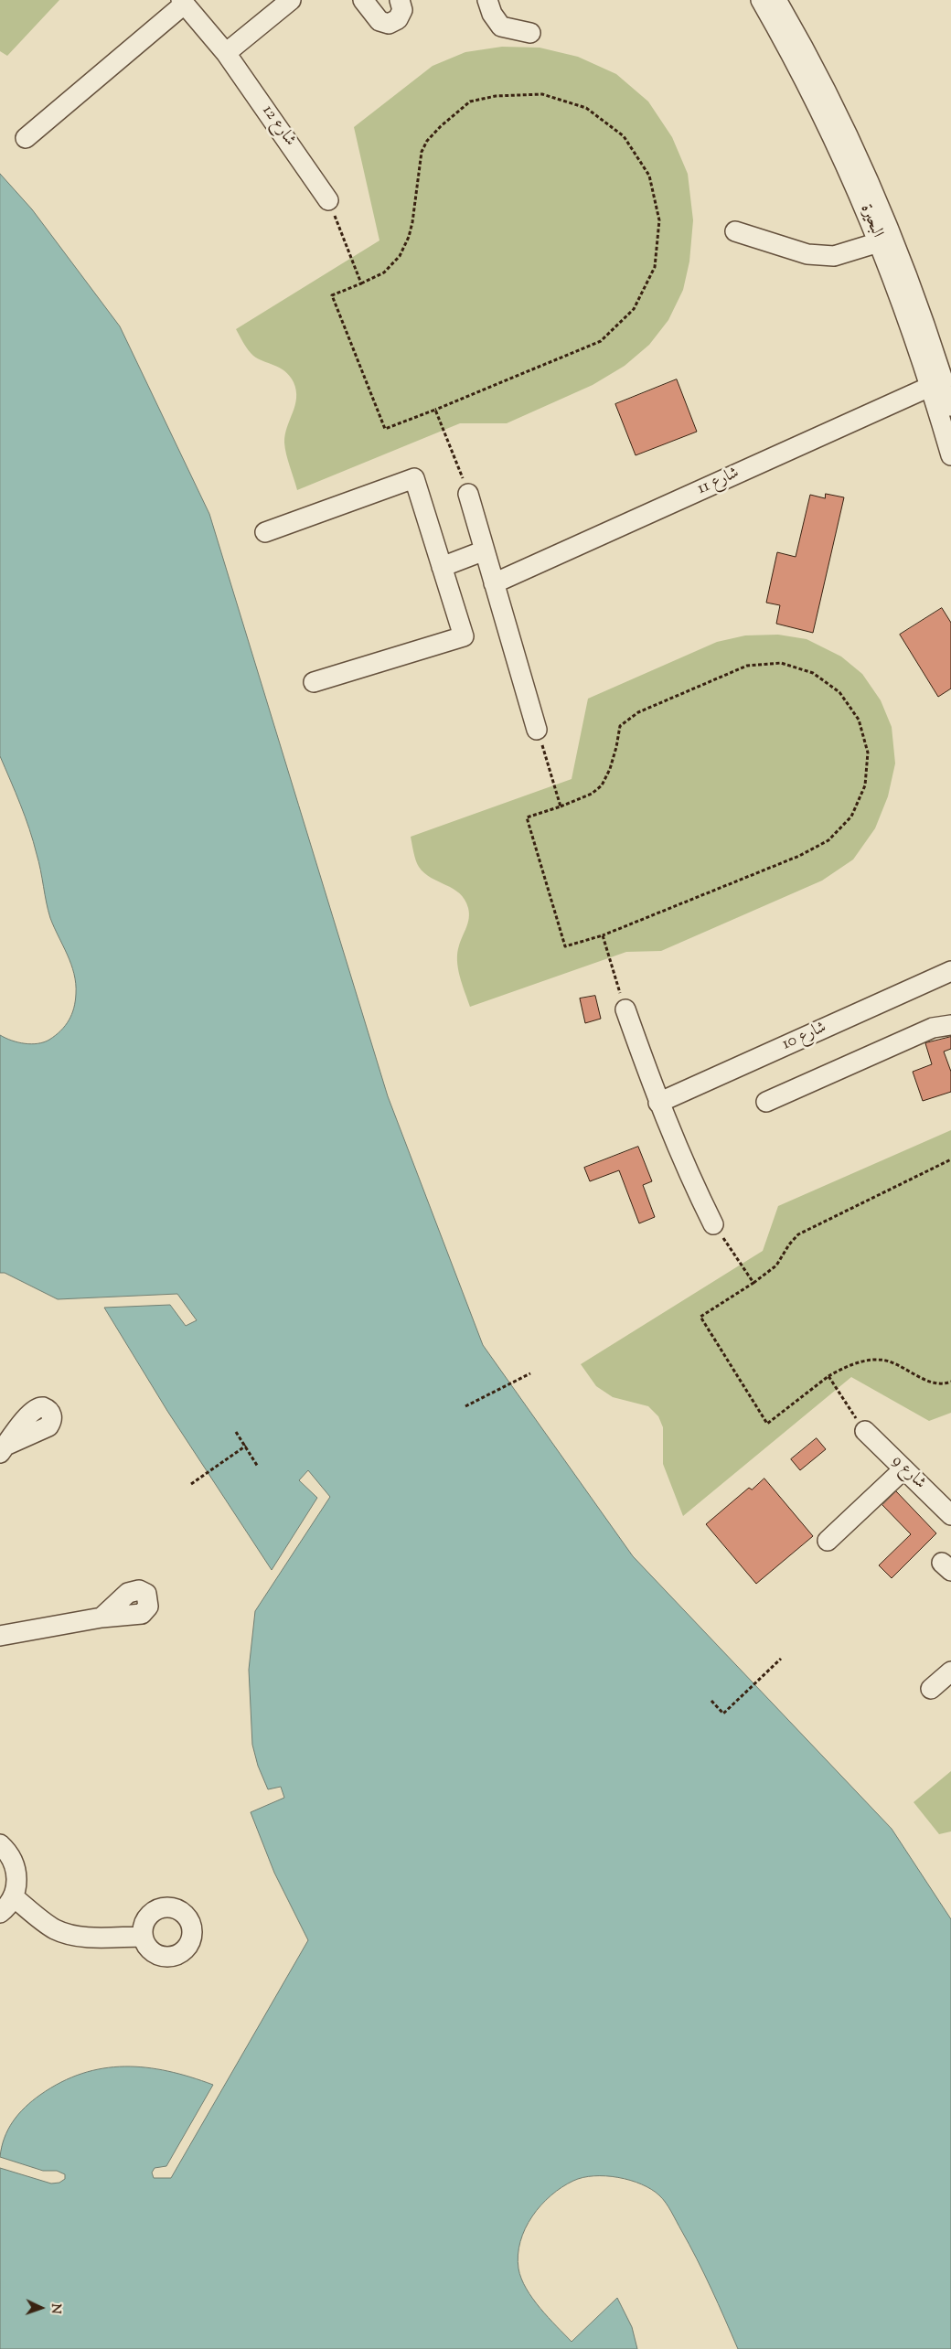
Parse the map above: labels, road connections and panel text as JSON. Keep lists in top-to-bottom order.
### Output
{
  "streets": {
    "street": [
      "شارع 12",
      "البحيرة",
      "شارع 11",
      "شارع 10",
      "شارع 9"
    ]
  },
  "crossings": [
    ["البحيرة", "شارع 11"]
  ],
  "north": "right"
}
